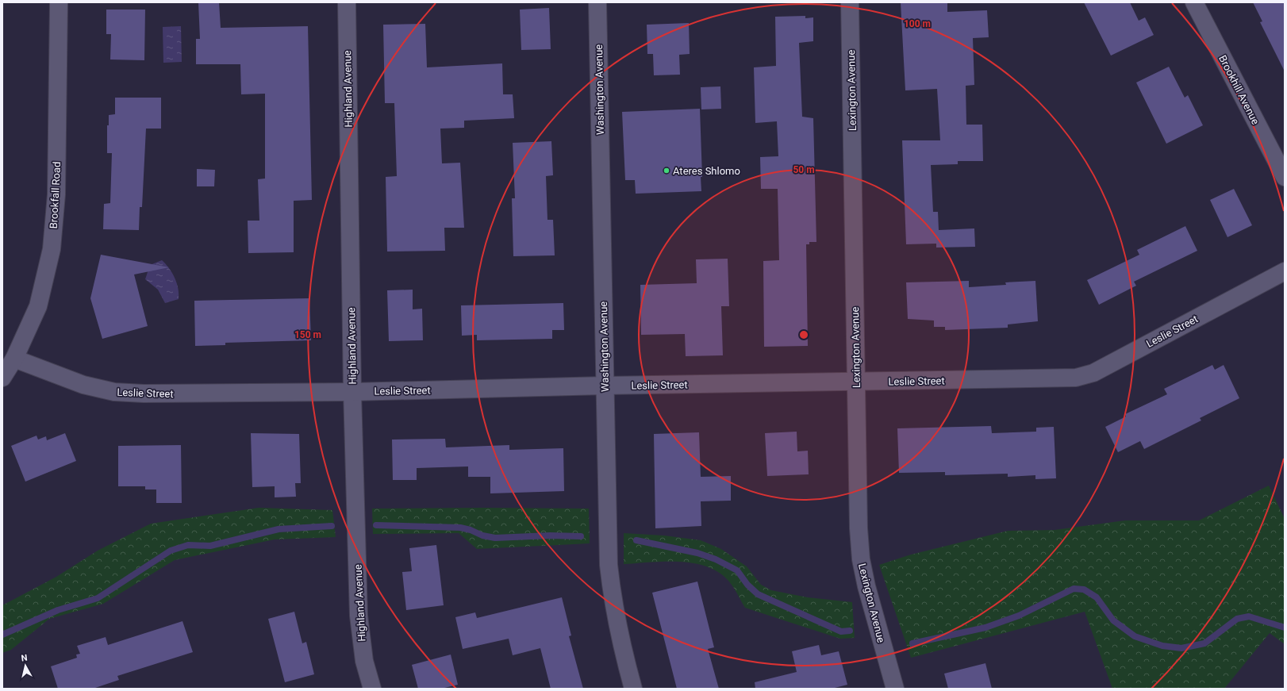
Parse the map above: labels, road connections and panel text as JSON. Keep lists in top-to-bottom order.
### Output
{
  "streets": {
    "street": [
      "Highland Avenue",
      "Washington Avenue",
      "Brookhill Avenue",
      "Lexington Avenue",
      "Brookfall Road",
      "Leslie Street"
    ]
  },
  "crossings": [
    ["Highland Avenue", "Leslie Street"],
    ["Washington Avenue", "Leslie Street"],
    ["Lexington Avenue", "Leslie Street"],
    ["Brookfall Road", "Leslie Street"]
  ],
  "places": ["Ateres Shlomo"],
  "north": "top",
  "rings": ["100 m", "50 m", "150 m"]
}
